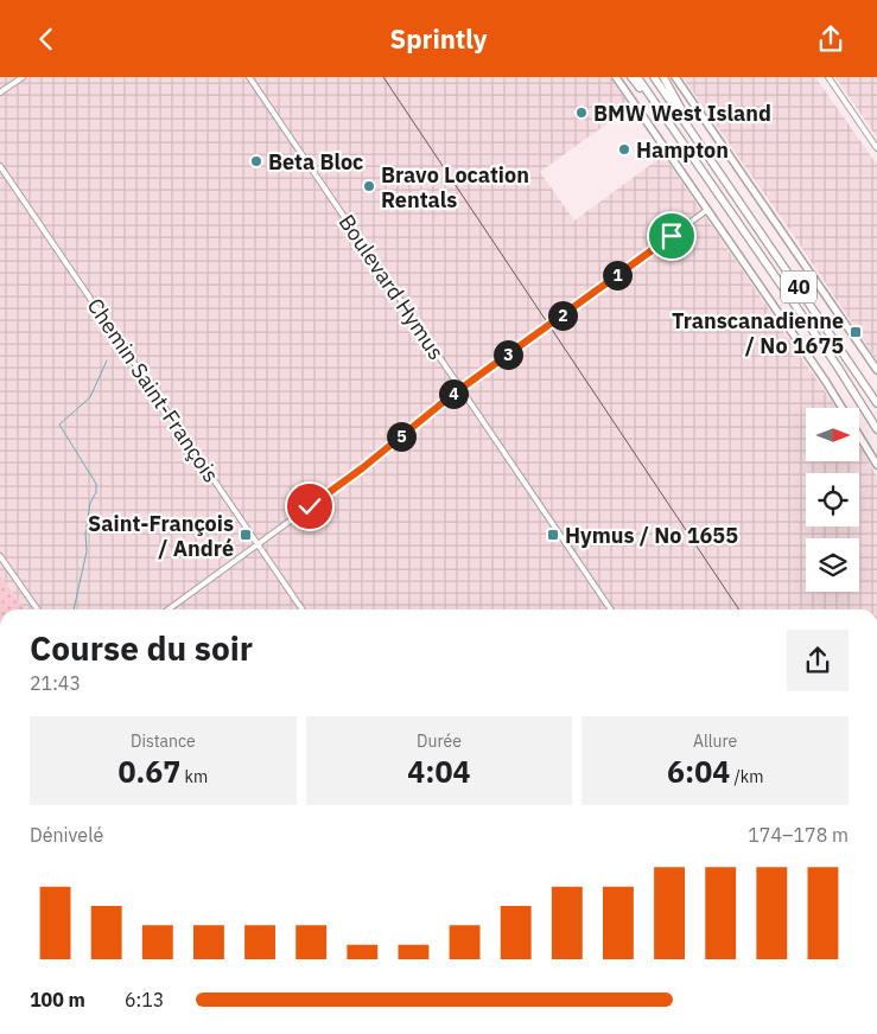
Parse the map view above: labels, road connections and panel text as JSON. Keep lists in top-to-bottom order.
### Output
{
  "streets": {
    "highway": ["40"],
    "street": ["Boulevard Hymus", "Chemin Saint-François"]
  },
  "places": {
    "other": [
      "BMW West Island",
      "Hampton",
      "Beta Bloc",
      "Bravo Location Rentals"
    ],
    "transit": ["Transcanadienne / No 1675", "Saint-François / André", "Hymus / No 1655"]
  },
  "north": "right",
  "page": {
    "header": "Sprintly",
    "pins": [
      "1",
      "2",
      "3",
      "4",
      "5"
    ],
    "heading": ["Course du soir", "21:43"],
    "stats": [
      ["Distance", "0.67 km"],
      ["Durée", "4:04"],
      ["Allure", "6:04 /km"]
    ],
    "chart": ["Dénivelé", "174–178 m"],
    "list": [
      {
        "name": "100 m",
        "note": "6:13"
      }
    ]
  }
}
